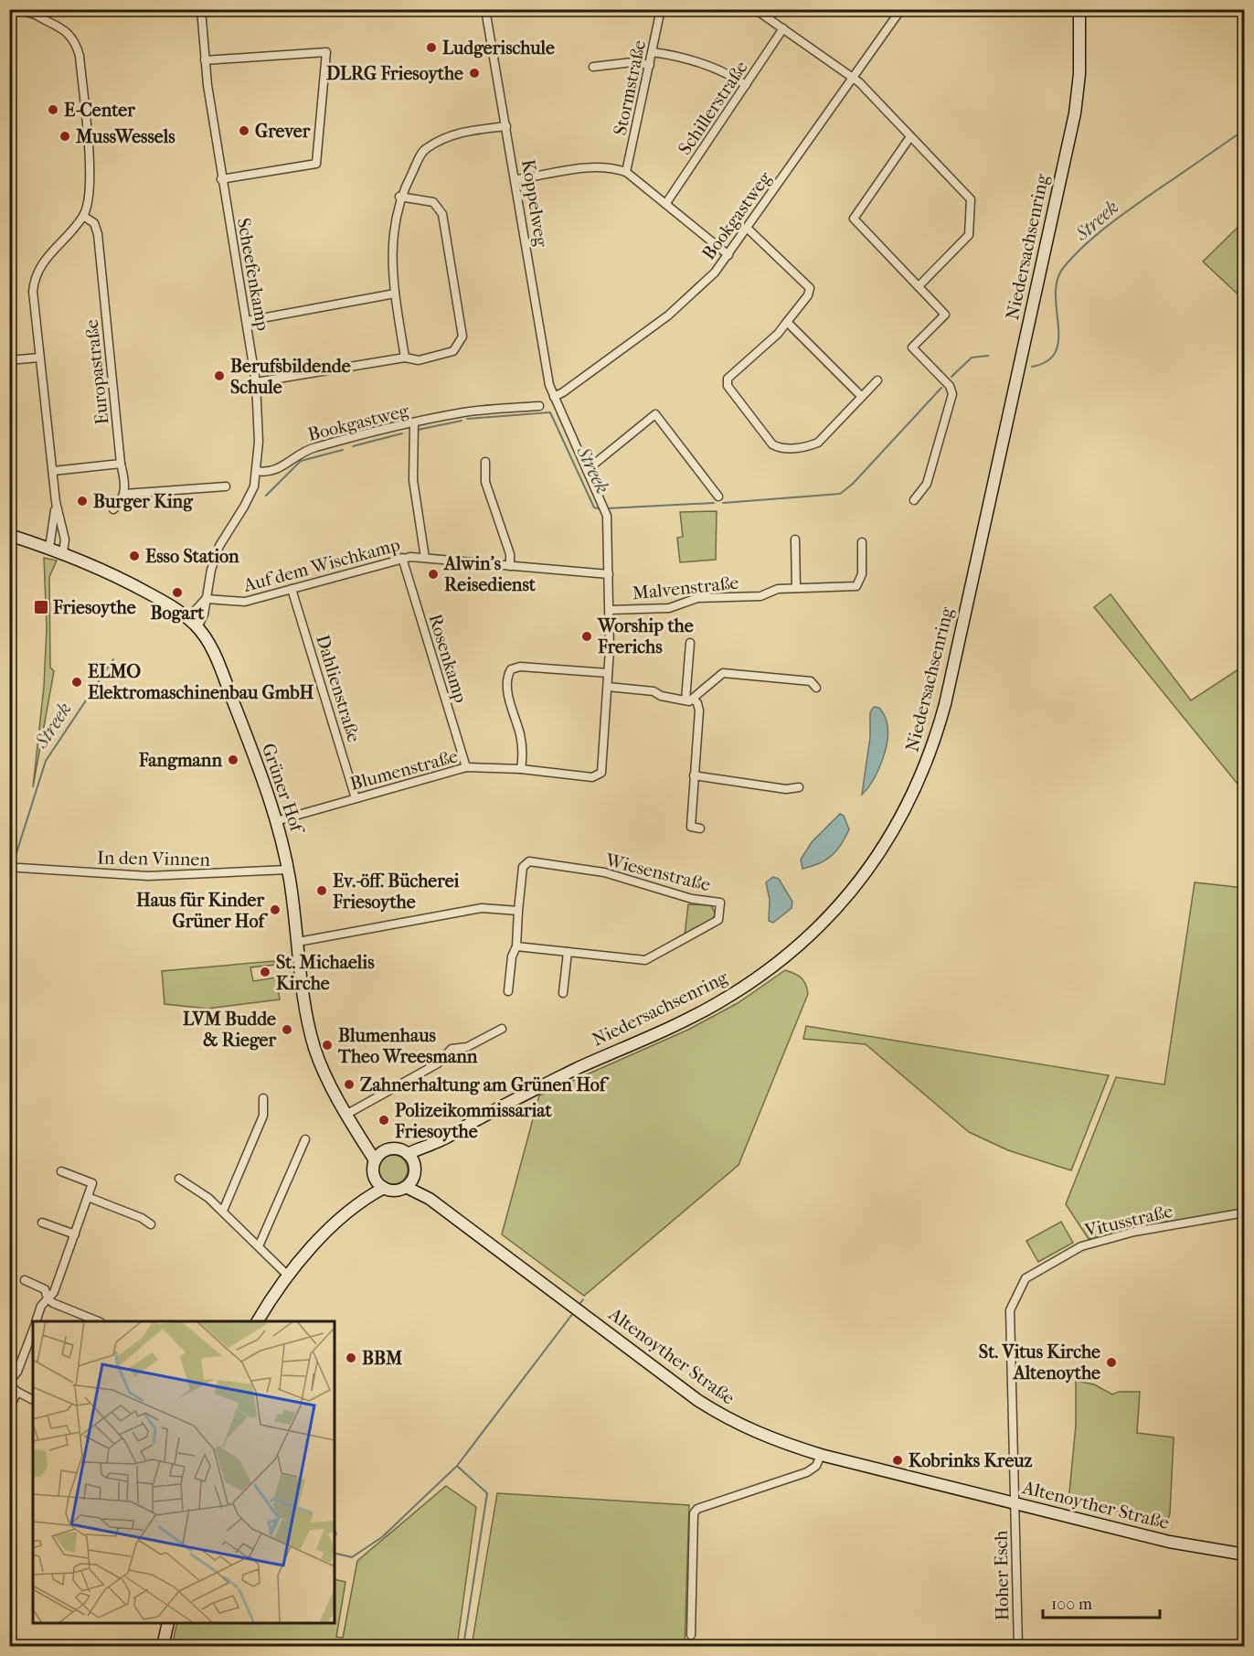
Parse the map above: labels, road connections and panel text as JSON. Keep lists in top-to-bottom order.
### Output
{
  "streets": {
    "main road": ["Niedersachsenring", "Grüner Hof", "Altenoyther Straße"],
    "street": [
      "Stormstraße",
      "Schillerstraße",
      "Koppelweg",
      "Bookgastweg",
      "Scheefenkamp",
      "Europastraße",
      "Auf dem Wischkamp",
      "Malvenstraße",
      "Rosenkamp",
      "Dahlienstraße",
      "Blumenstraße",
      "In den Vinnen",
      "Wiesenstraße",
      "Vitusstraße",
      "Hoher Esch"
    ]
  },
  "crossings": [
    ["Koppelweg", "Bookgastweg"],
    ["Koppelweg", "Auf dem Wischkamp"],
    ["Bookgastweg", "Scheefenkamp"],
    ["Niedersachsenring", "Grüner Hof"],
    ["Niedersachsenring", "Altenoyther Straße"],
    ["Scheefenkamp", "Auf dem Wischkamp"],
    ["Scheefenkamp", "Grüner Hof"],
    ["Auf dem Wischkamp", "Rosenkamp"],
    ["Auf dem Wischkamp", "Dahlienstraße"],
    ["Rosenkamp", "Blumenstraße"],
    ["Dahlienstraße", "Blumenstraße"],
    ["Blumenstraße", "Grüner Hof"],
    ["Grüner Hof", "In den Vinnen"],
    ["Grüner Hof", "Altenoyther Straße"],
    ["Vitusstraße", "Altenoyther Straße"],
    ["Vitusstraße", "Hoher Esch"],
    ["Altenoyther Straße", "Hoher Esch"]
  ],
  "water": ["Streek"],
  "places": {
    "other": [
      "Ludgerischule",
      "DLRG Friesoythe",
      "E-Center",
      "Grever",
      "MussWessels",
      "Berufsbildende Schule",
      "Burger King",
      "Esso Station",
      "Alwin's Reisedienst",
      "Bogart",
      "Worship the Frerichs",
      "ELMO Elektromaschinenbau GmbH",
      "Fangmann",
      "Ev.-öff. Bücherei Friesoythe",
      "Haus für Kinder Grüner Hof",
      "St. Michaelis Kirche",
      "LVM Budde & Rieger",
      "Blumenhaus Theo Wreesmann",
      "Zahnerhaltung am Grünen Hof",
      "Polizeikommissariat Friesoythe",
      "BBM",
      "St. Vitus Kirche Altenoythe",
      "Kobrinks Kreuz"
    ],
    "transit": ["Friesoythe"]
  },
  "scale_bar": "100 m"
}
